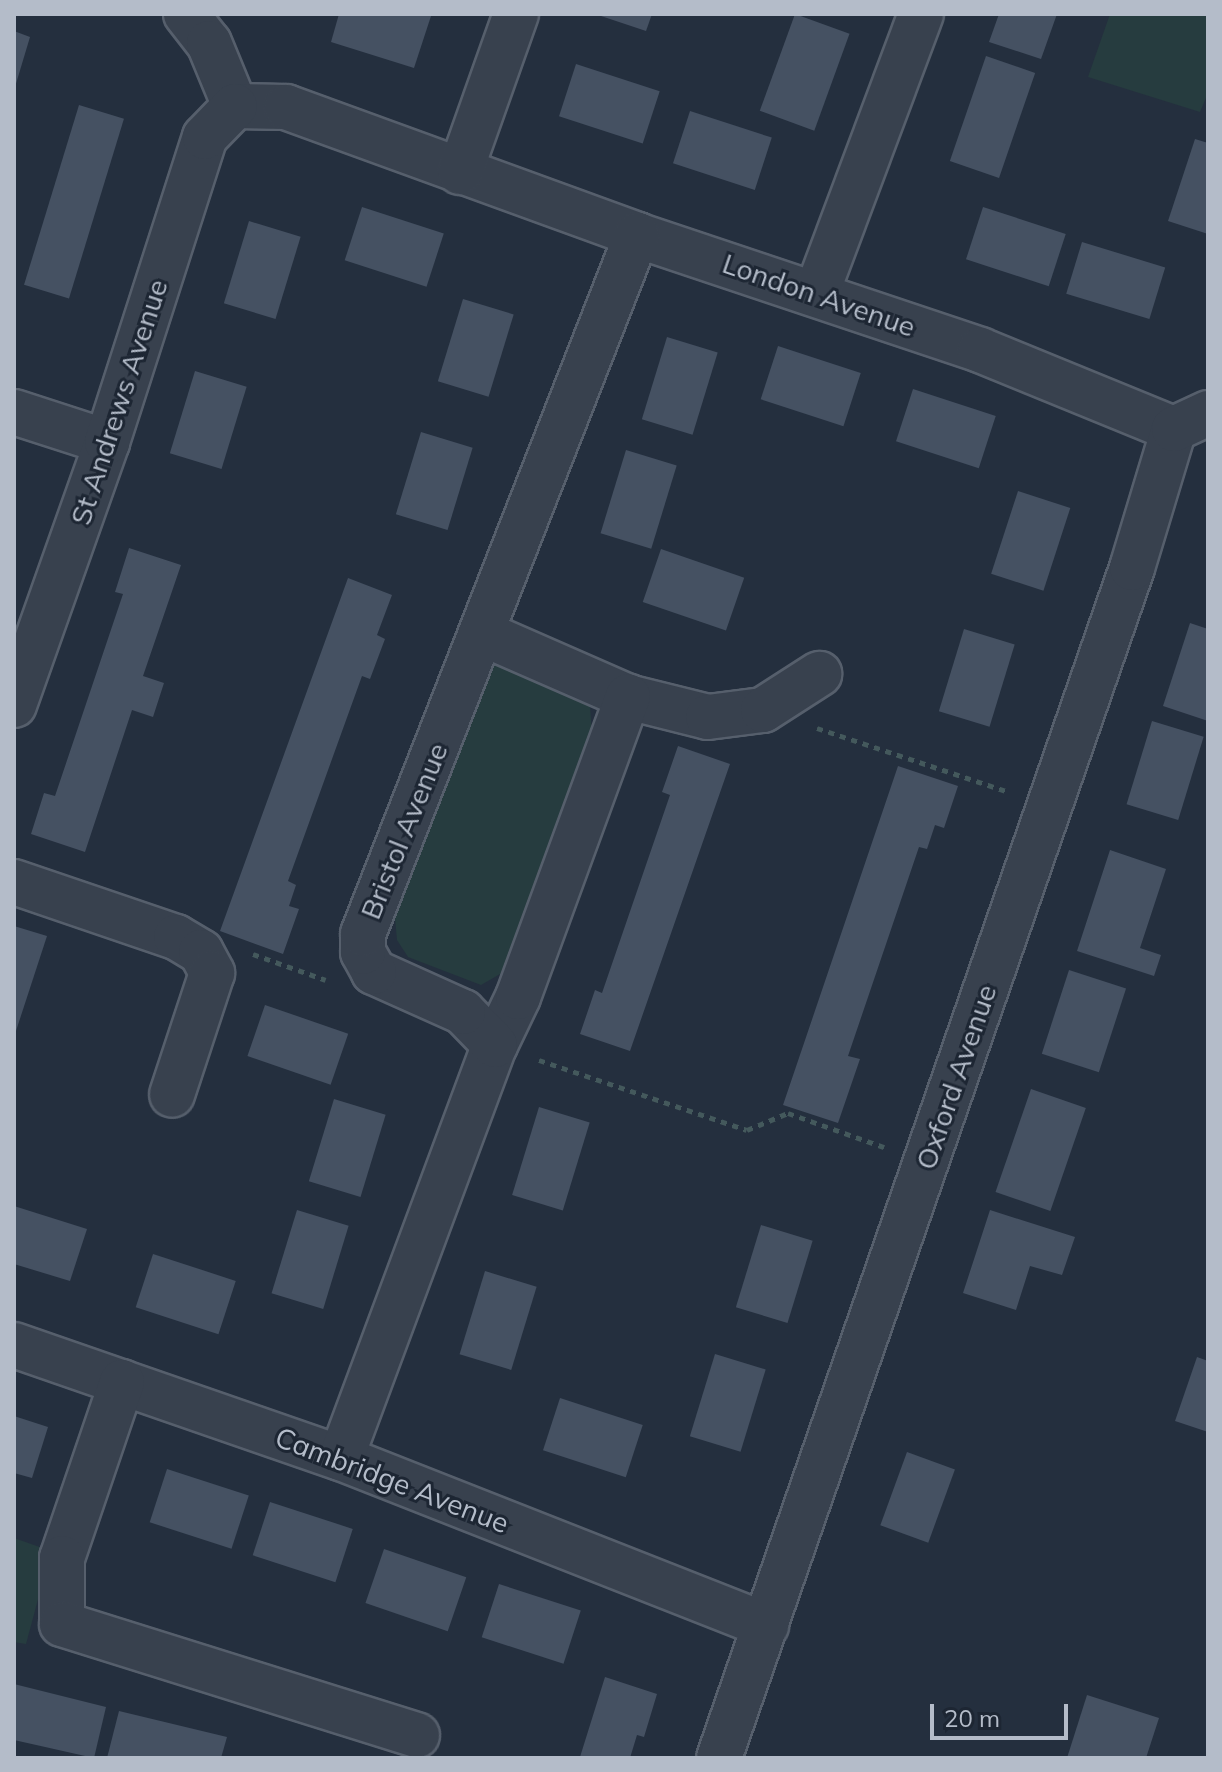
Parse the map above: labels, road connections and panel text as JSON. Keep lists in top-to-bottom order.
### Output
{
  "streets": {
    "street": [
      "London Avenue",
      "St Andrews Avenue",
      "Bristol Avenue",
      "Oxford Avenue",
      "Cambridge Avenue"
    ]
  },
  "crossings": [
    ["London Avenue", "St Andrews Avenue"],
    ["London Avenue", "Bristol Avenue"],
    ["London Avenue", "Oxford Avenue"],
    ["Oxford Avenue", "Cambridge Avenue"]
  ],
  "scale_bar": "20 m"
}
